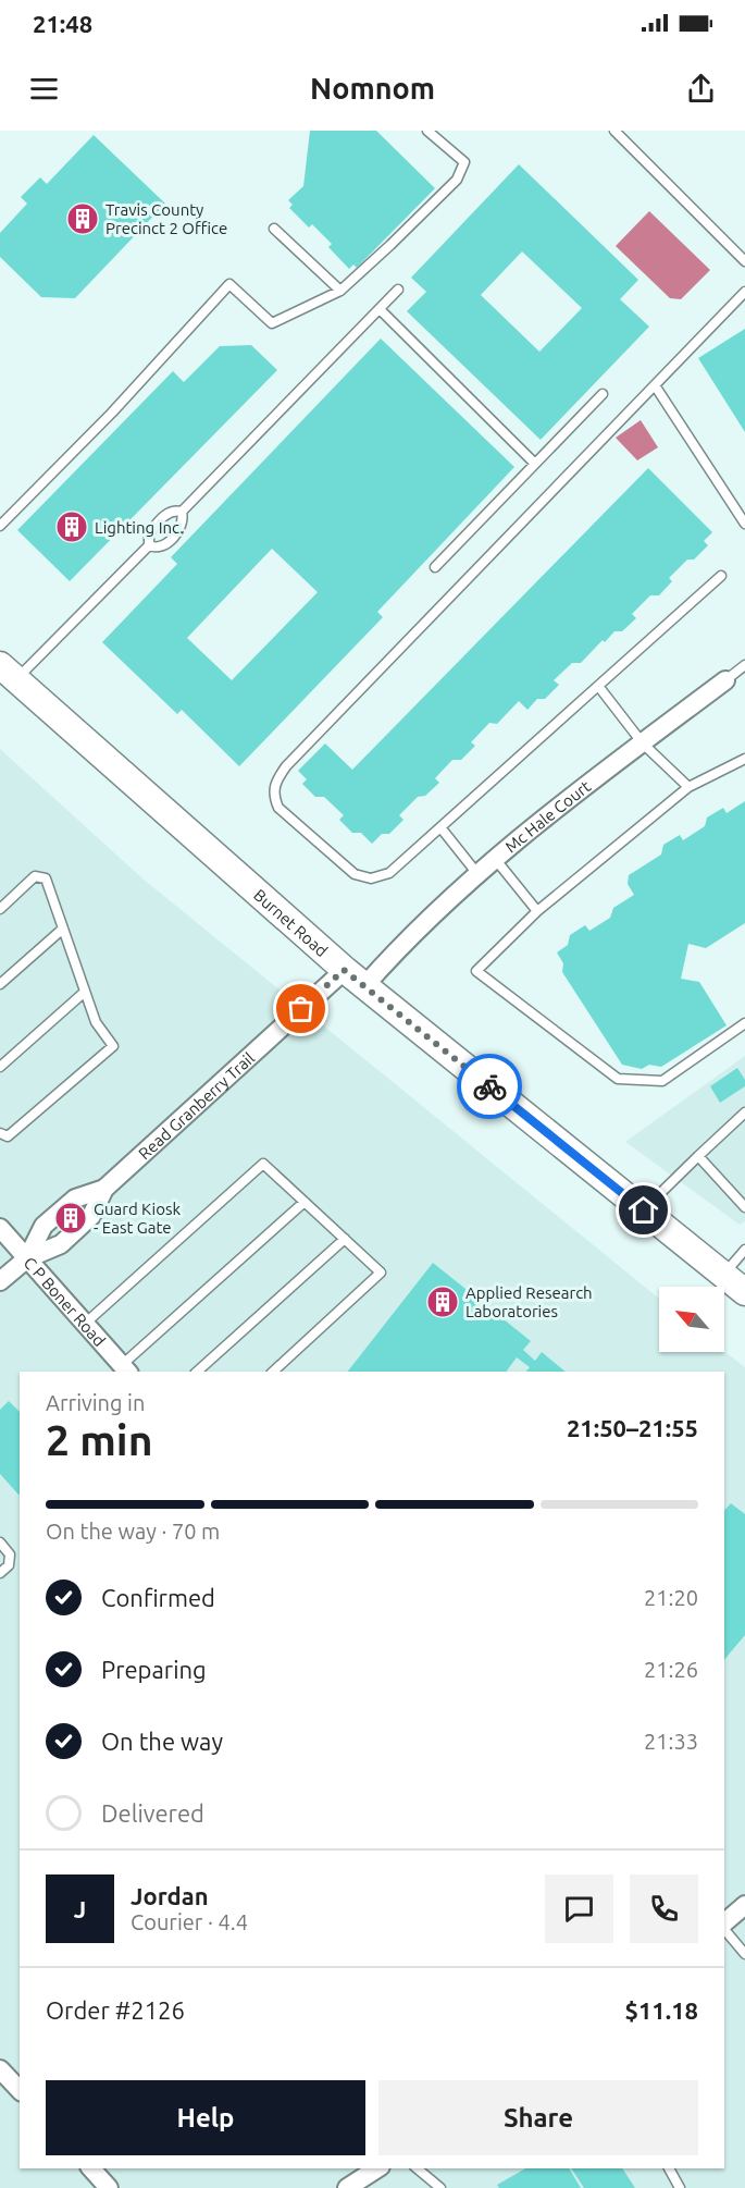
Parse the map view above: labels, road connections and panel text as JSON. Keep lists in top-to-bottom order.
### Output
{
  "streets": {
    "main road": ["Burnet Road"],
    "street": ["Mc Hale Court", "Read Granberry Trail", "C P Boner Road"]
  },
  "crossings": [
    ["Mc Hale Court", "Burnet Road"],
    ["Mc Hale Court", "Read Granberry Trail"],
    ["Burnet Road", "Read Granberry Trail"],
    ["Read Granberry Trail", "C P Boner Road"]
  ],
  "places": {
    "building": [
      "Travis County Precinct 2 Office",
      "Lighting Inc.",
      "Guard Kiosk - East Gate",
      "Applied Research Laboratories"
    ]
  },
  "north": "top left",
  "page": {
    "status": "21:48",
    "header": "Nomnom",
    "heading": ["2 min", "Arriving in", "21:50–21:55"],
    "panel": [
      "Jordan",
      "Courier · 4.4",
      "Order #2126",
      "$11.18"
    ],
    "bar": "On the way · 70 m",
    "list": [
      ["Confirmed", "21:20"],
      ["Preparing", "21:26"],
      ["On the way", "21:33"],
      "Delivered"
    ],
    "round": "J",
    "buttons": ["Help", "Share"]
  }
}
